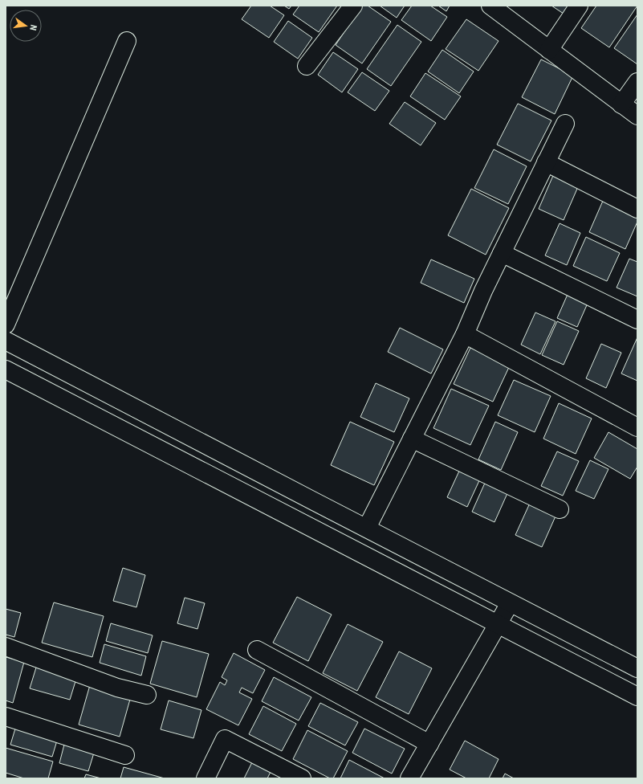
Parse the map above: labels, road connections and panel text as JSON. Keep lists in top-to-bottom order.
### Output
{
  "north": "right"
}
